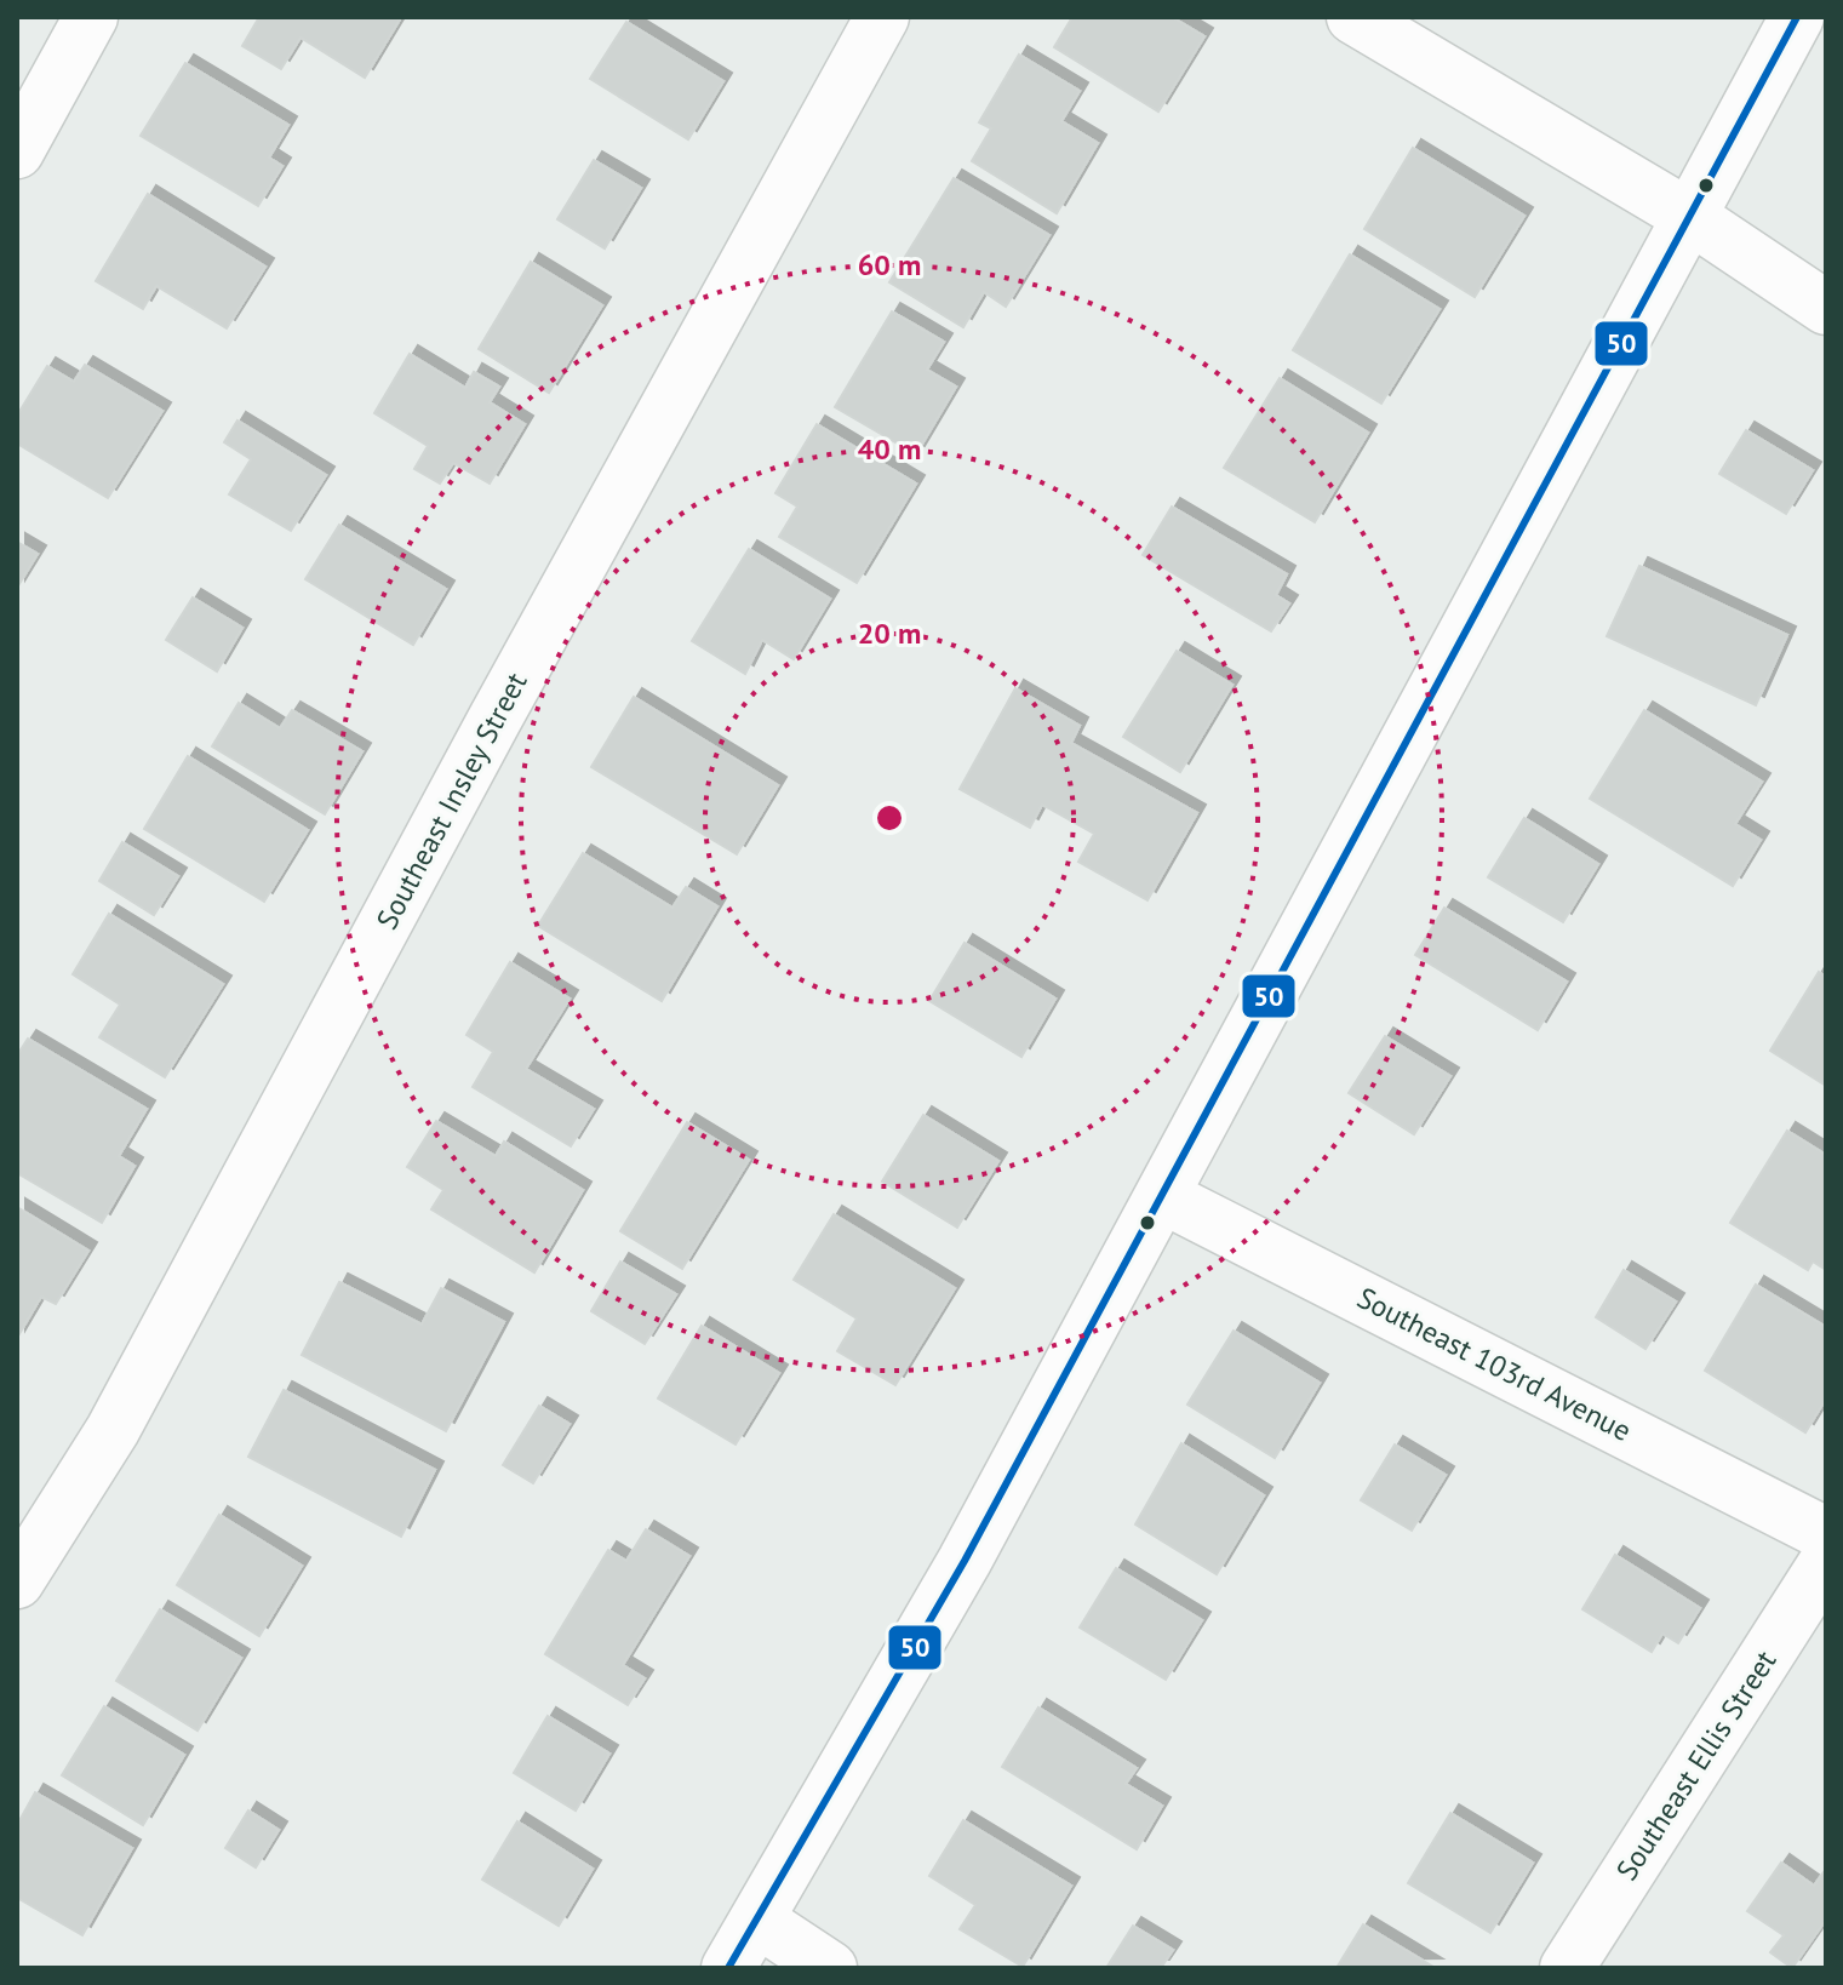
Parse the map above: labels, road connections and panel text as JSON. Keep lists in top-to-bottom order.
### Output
{
  "streets": {
    "street": ["Southeast Insley Street", "Southeast 103rd Avenue", "Southeast Ellis Street"]
  },
  "lines": ["transit line 50"],
  "rings": ["60 m", "40 m", "20 m"]
}
